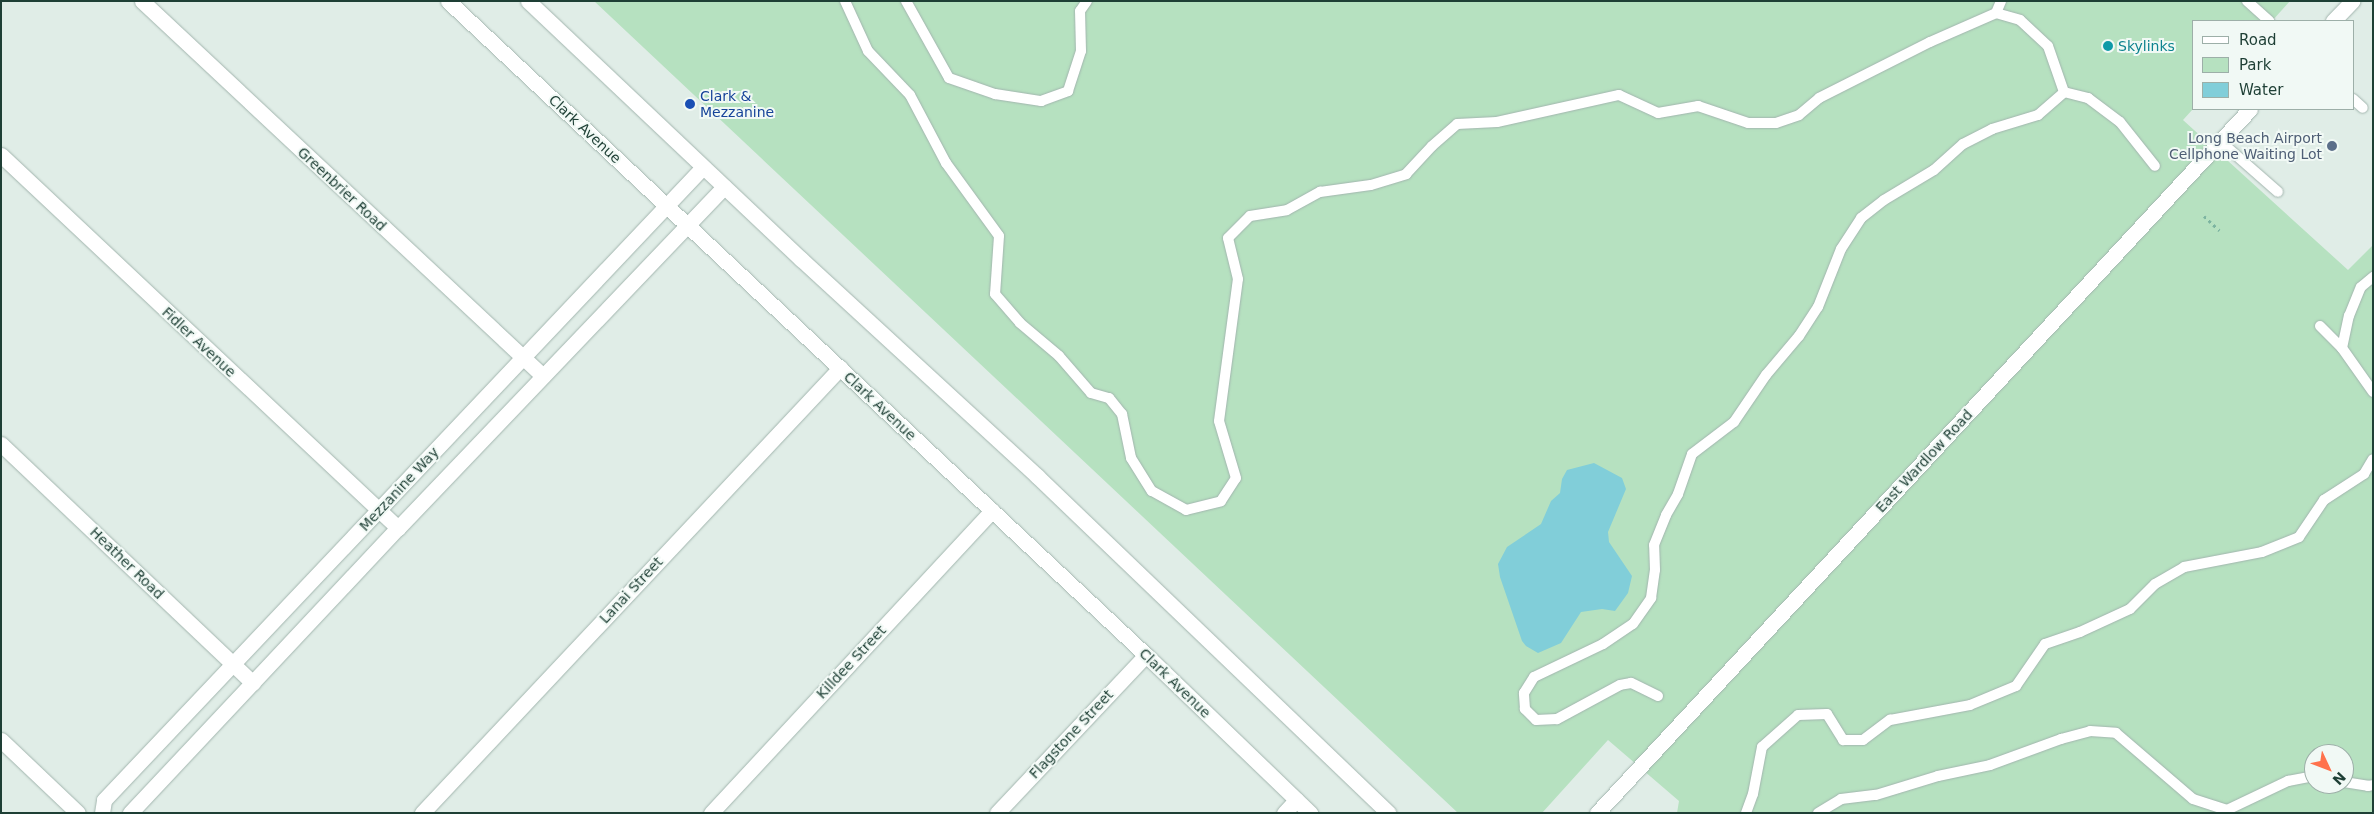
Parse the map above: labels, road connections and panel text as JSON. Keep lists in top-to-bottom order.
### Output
{
  "streets": {
    "street": [
      "Clark Avenue",
      "Greenbrier Road",
      "Fidler Avenue",
      "East Wardlow Road",
      "Mezzanine Way",
      "Heather Road",
      "Lanai Street",
      "Killdee Street",
      "Flagstone Street"
    ]
  },
  "crossings": [
    ["Clark Avenue", "Mezzanine Way"],
    ["Clark Avenue", "Lanai Street"],
    ["Clark Avenue", "Killdee Street"],
    ["Clark Avenue", "Flagstone Street"],
    ["Greenbrier Road", "Mezzanine Way"],
    ["Fidler Avenue", "Mezzanine Way"],
    ["Mezzanine Way", "Heather Road"]
  ],
  "places": ["Skylinks", "Clark & Mezzanine", "Long Beach Airport Cellphone Waiting Lot"],
  "legend": ["Road", "Park", "Water"],
  "north": "bottom right"
}
